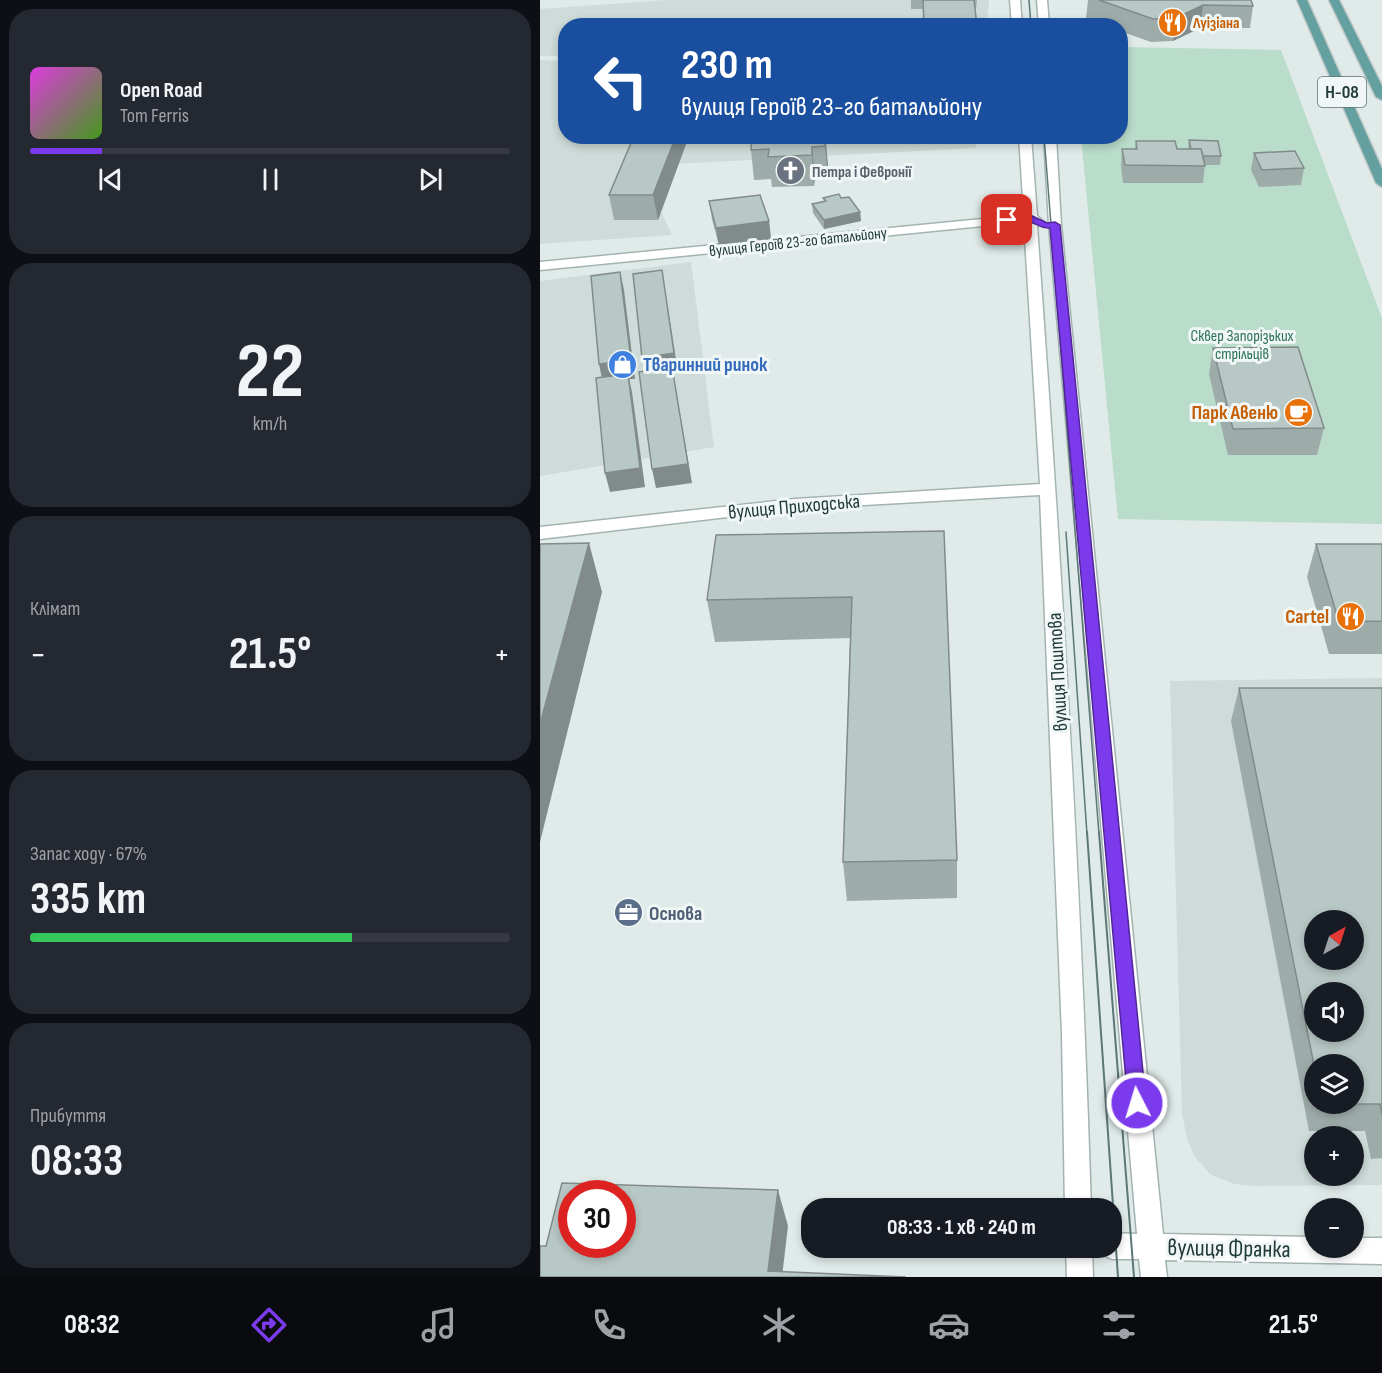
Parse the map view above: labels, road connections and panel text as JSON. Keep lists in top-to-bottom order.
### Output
{
  "streets": {
    "main road": ["Н-08"],
    "street": [
      "вулиця Героїв 23-го батальйону",
      "вулиця Приходська",
      "вулиця Поштова",
      "вулиця Франка"
    ]
  },
  "crossings": [
    ["вулиця Героїв 23-го батальйону", "вулиця Поштова"],
    ["вулиця Приходська", "вулиця Поштова"],
    ["вулиця Поштова", "вулиця Франка"]
  ],
  "parks": ["Сквер Запорізьких стрільців"],
  "places": {
    "restaurant": ["Луізіана", "Cartel"],
    "church": ["Петра і Февронії"],
    "shop": ["Тваринний ринок"],
    "cafe": ["Парк Авеню"],
    "office": ["Основа"]
  },
  "north": "top right",
  "page": {
    "turn": ["230 m", "вулиця Героїв 23-го батальйону"],
    "song": ["Open Road", "Tom Ferris"],
    "tile": [
      ["22", "km/h"],
      "Клімат",
      ["Запас ходу · 67%", "335 km"],
      ["Прибуття", "08:33"]
    ],
    "heat": ["−", "21.5°", "+"],
    "map_buttons": ["+", "−"],
    "limit": "30",
    "trip": "08:33 · 1 хв · 240 m",
    "tabs": ["08:32", "21.5°"]
  }
}
